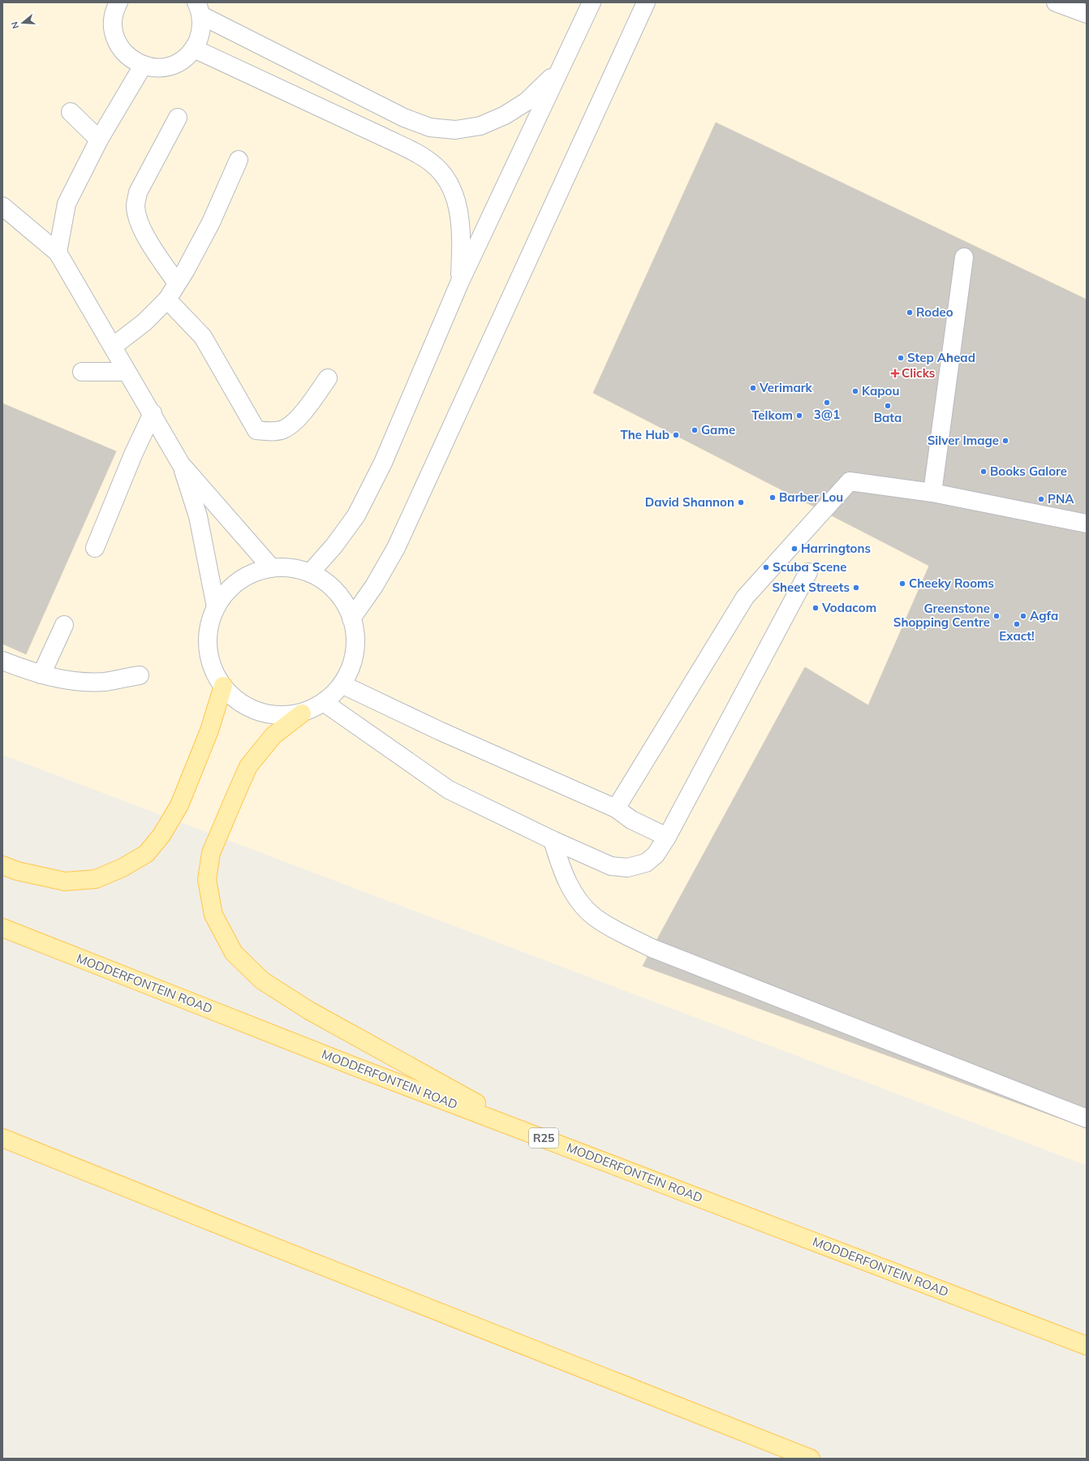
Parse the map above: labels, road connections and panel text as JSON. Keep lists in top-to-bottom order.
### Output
{
  "streets": {
    "main road": ["MODDERFONTEIN ROAD", "R25"]
  },
  "places": {
    "other": [
      "Rodeo",
      "Step Ahead",
      "Verimark",
      "Kapou",
      "3@1",
      "Bata",
      "Telkom",
      "Game",
      "The Hub",
      "Silver Image",
      "Books Galore",
      "Barber Lou",
      "PNA",
      "David Shannon",
      "Harringtons",
      "Scuba Scene",
      "Cheeky Rooms",
      "Sheet Streets",
      "Vodacom",
      "Greenstone Shopping Centre",
      "Agfa",
      "Exact!"
    ],
    "health": ["Clicks"]
  },
  "north": "left"
}
